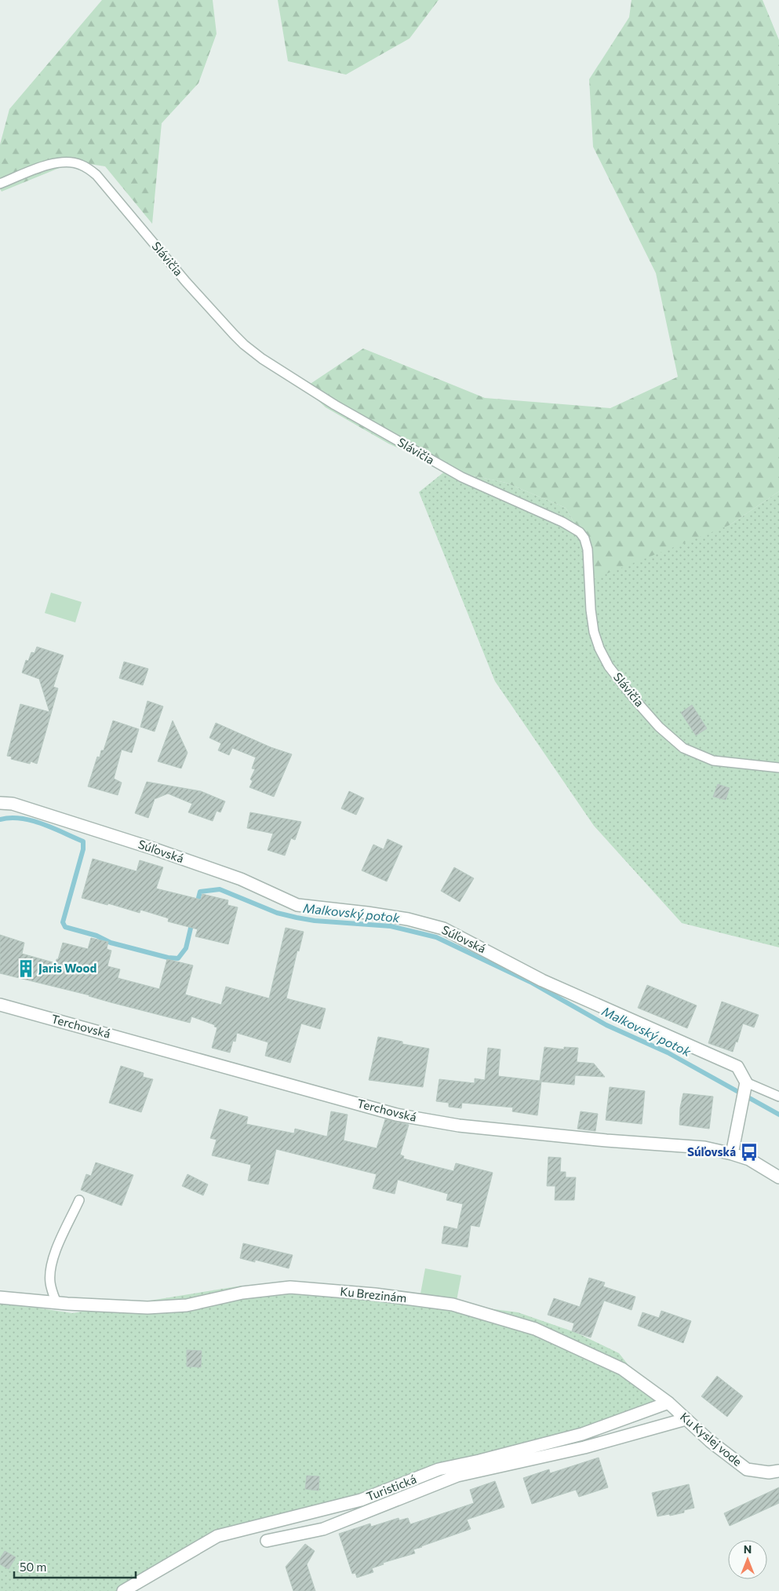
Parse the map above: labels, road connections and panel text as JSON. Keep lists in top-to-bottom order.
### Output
{
  "streets": {
    "street": [
      "Súľovská",
      "Terchovská",
      "Ku Brezinám",
      "Ku Kyslej vode",
      "Turistická"
    ],
    "lane": ["Slávičia"]
  },
  "crossings": [
    ["Ku Brezinám", "Ku Kyslej vode"],
    ["Ku Brezinám", "Turistická"],
    ["Ku Kyslej vode", "Turistická"]
  ],
  "water": ["Malkovský potok"],
  "places": {
    "building": ["Jaris Wood"],
    "bus stop": ["Súľovská"]
  },
  "scale_bar": "50 m",
  "north": "top"
}
